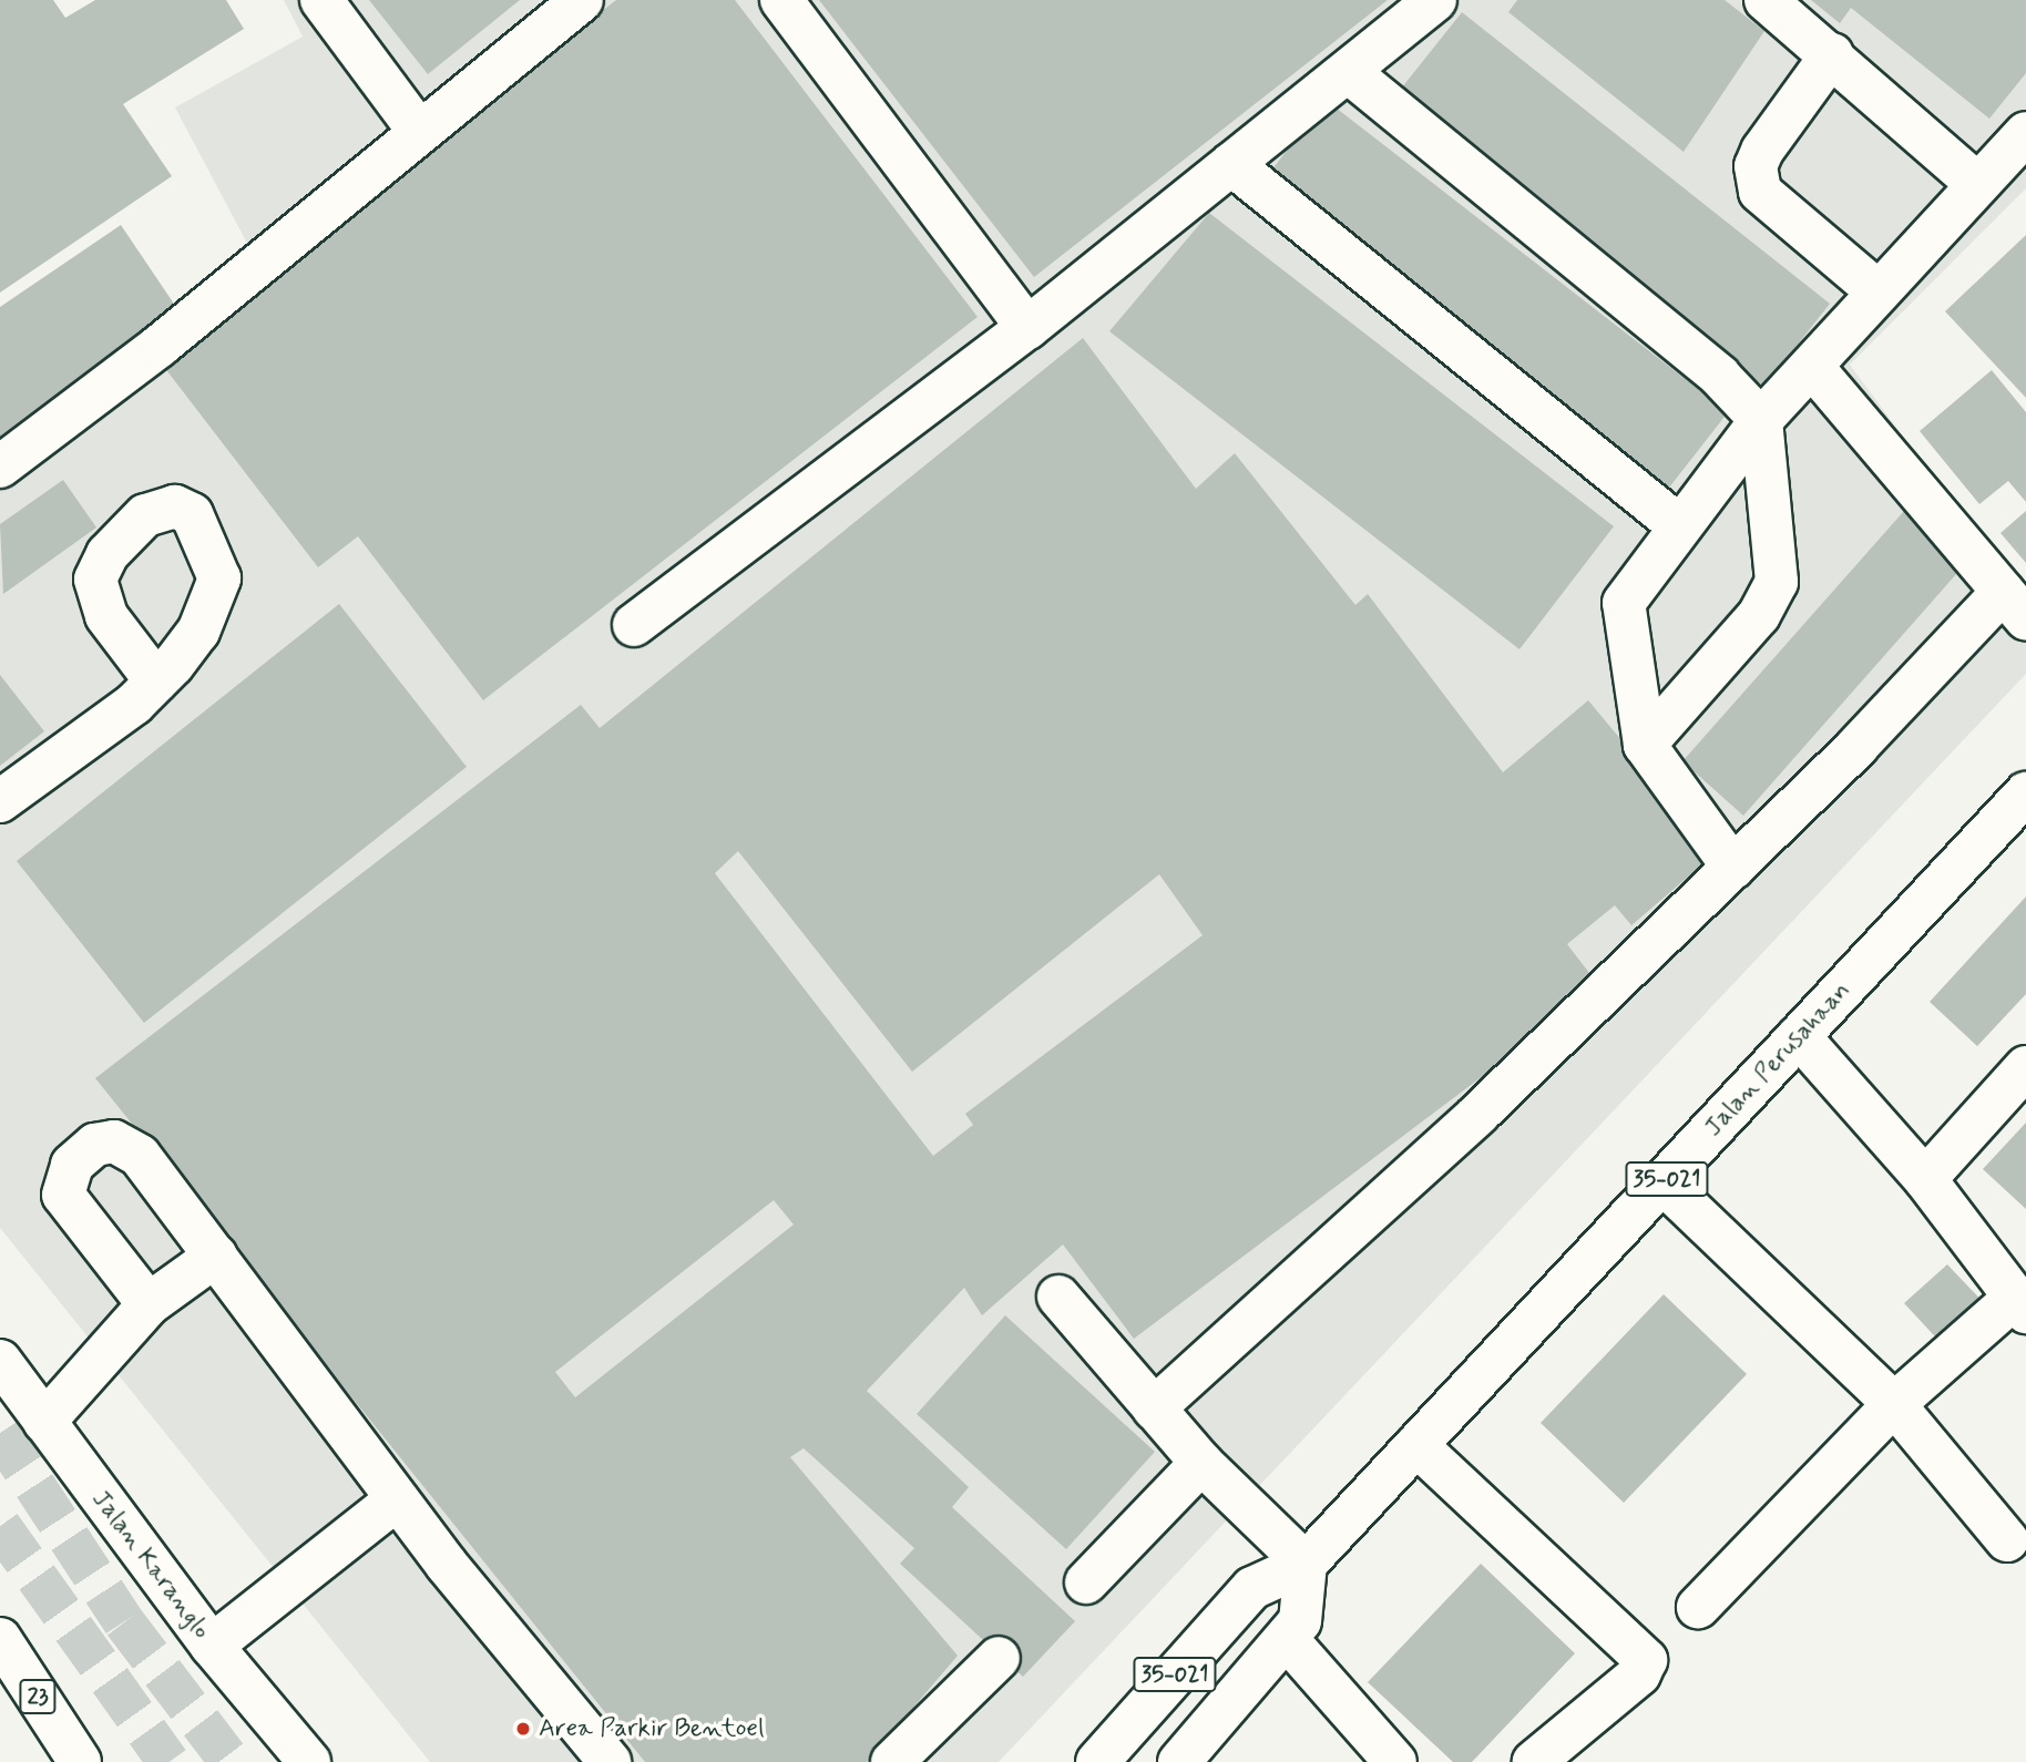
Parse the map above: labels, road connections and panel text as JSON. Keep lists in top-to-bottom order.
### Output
{
  "streets": {
    "main road": [
      "Jalan Perusahaan",
      "35-021",
      "Jalan Karanglo",
      "23"
    ]
  },
  "crossings": [
    ["Jalan Perusahaan", "35-021"]
  ],
  "places": ["Area Parkir Bentoel"]
}
